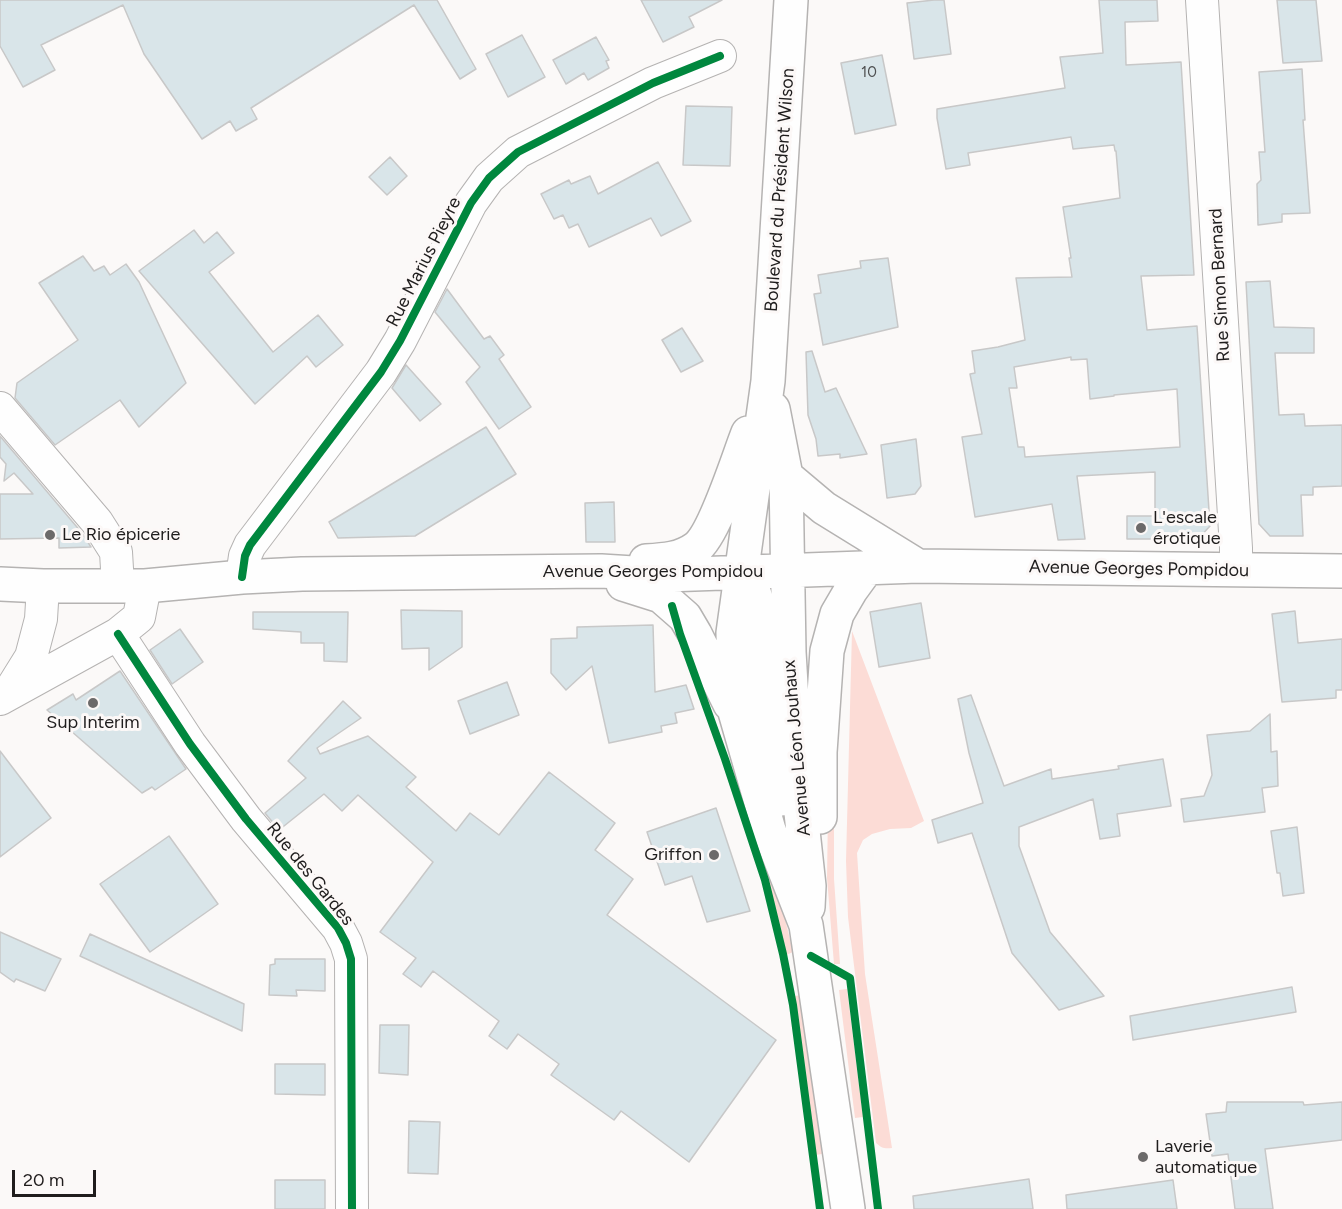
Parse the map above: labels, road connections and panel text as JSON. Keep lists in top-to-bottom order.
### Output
{
  "streets": {
    "main road": ["Boulevard du Président Wilson", "Avenue Georges Pompidou", "Avenue Léon Jouhaux"],
    "street": ["Rue Marius Pieyre", "Rue Simon Bernard", "Rue des Gardes"]
  },
  "crossings": [
    ["Boulevard du Président Wilson", "Avenue Georges Pompidou"],
    ["Boulevard du Président Wilson", "Avenue Léon Jouhaux"],
    ["Rue Marius Pieyre", "Avenue Georges Pompidou"],
    ["Rue Simon Bernard", "Avenue Georges Pompidou"],
    ["Avenue Georges Pompidou", "Avenue Léon Jouhaux"]
  ],
  "places": [
    "L'escale érotique",
    "Le Rio épicerie",
    "Sup Interim",
    "Griffon",
    "Laverie automatique"
  ],
  "house_numbers": ["10"],
  "scale_bar": "20 m"
}
